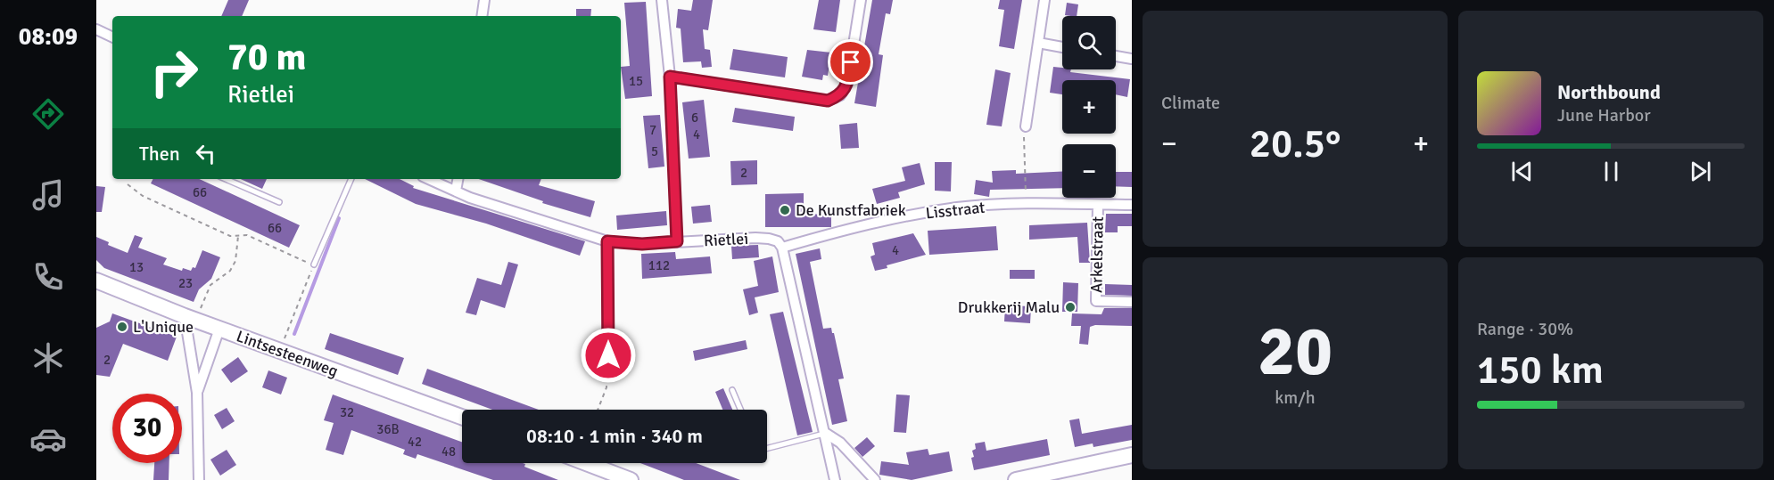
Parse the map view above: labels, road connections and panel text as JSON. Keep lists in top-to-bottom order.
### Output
{
  "streets": {
    "street": [
      "Lisstraat",
      "Rietlei",
      "Arkelstraat",
      "Lintsesteenweg"
    ]
  },
  "crossings": [
    ["Lisstraat", "Rietlei"],
    ["Lisstraat", "Arkelstraat"]
  ],
  "places": ["De Kunstfabriek", "Drukkerij Malu", "L'Unique"],
  "house_numbers": [
    "15",
    "6",
    "7",
    "4",
    "5",
    "2",
    "66",
    "66",
    "4",
    "112",
    "13",
    "23",
    "2",
    "32",
    "36B",
    "42",
    "48"
  ],
  "page": {
    "tabs": "08:09",
    "tile": [
      "Climate",
      ["20", "km/h"],
      ["Range · 30%", "150 km"]
    ],
    "map_buttons": ["+", "−"],
    "turn": ["70 m", "Rietlei"],
    "song": ["Northbound", "June Harbor"],
    "heat": ["−", "20.5°", "+"],
    "then": "Then",
    "limit": "30",
    "trip": "08:10 · 1 min · 340 m"
  }
}
